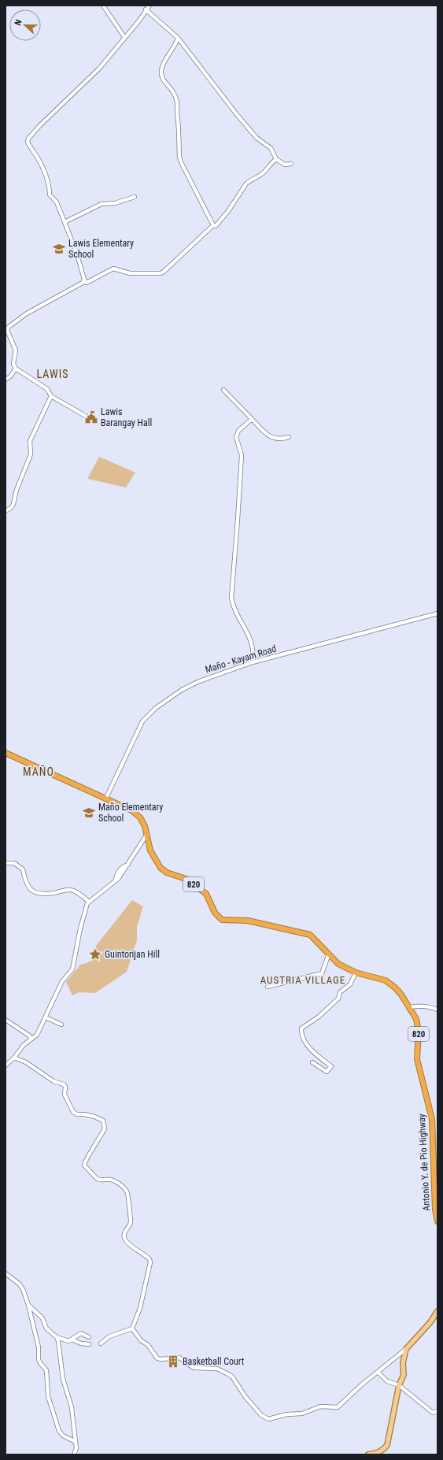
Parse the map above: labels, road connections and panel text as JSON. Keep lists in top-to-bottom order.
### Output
{
  "streets": {
    "highway": ["820", "Antonio Y. de Pio Highway"],
    "street": ["Maño - Kayam Road"]
  },
  "crossings": [
    ["Maño - Kayam Road", "Antonio Y. de Pio Highway"]
  ],
  "districts": ["LAWIS", "MAÑO", "AUSTRIA VILLAGE"],
  "places": {
    "school or university": ["Lawis Elementary School", "Maño Elementary School"],
    "public building": ["Lawis Barangay Hall"],
    "place": ["Guintorijan Hill"],
    "building": ["Basketball Court"]
  },
  "north": "left"
}
